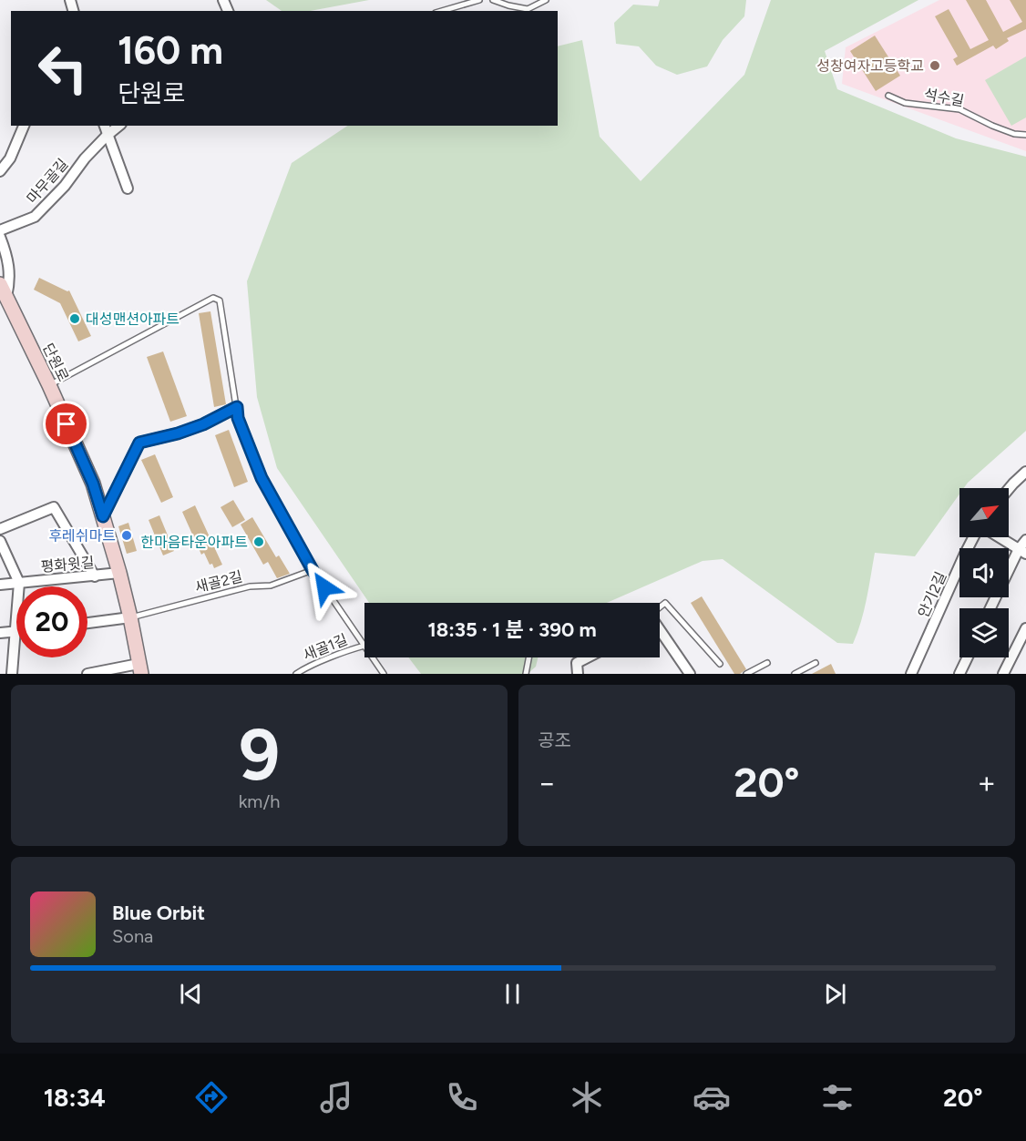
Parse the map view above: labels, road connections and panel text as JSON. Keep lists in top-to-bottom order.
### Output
{
  "streets": {
    "street": [
      "마무골길",
      "단원로",
      "평화윗길",
      "안기2길"
    ],
    "lane": ["석수길", "새골2길", "새골1길"]
  },
  "crossings": [
    ["단원로", "평화윗길"],
    ["단원로", "새골2길"]
  ],
  "places": [
    "성창여자고등학교",
    "대성맨션아파트",
    "후레쉬마트",
    "한마음타운아파트"
  ],
  "north": "top right",
  "page": {
    "turn": ["160 m", "단원로"],
    "limit": "20",
    "trip": "18:35 · 1 분 · 390 m",
    "tile": [
      ["9", "km/h"],
      "공조"
    ],
    "heat": ["−", "20°", "+"],
    "song": ["Blue Orbit", "Sona"],
    "tabs": ["18:34", "20°"]
  }
}
